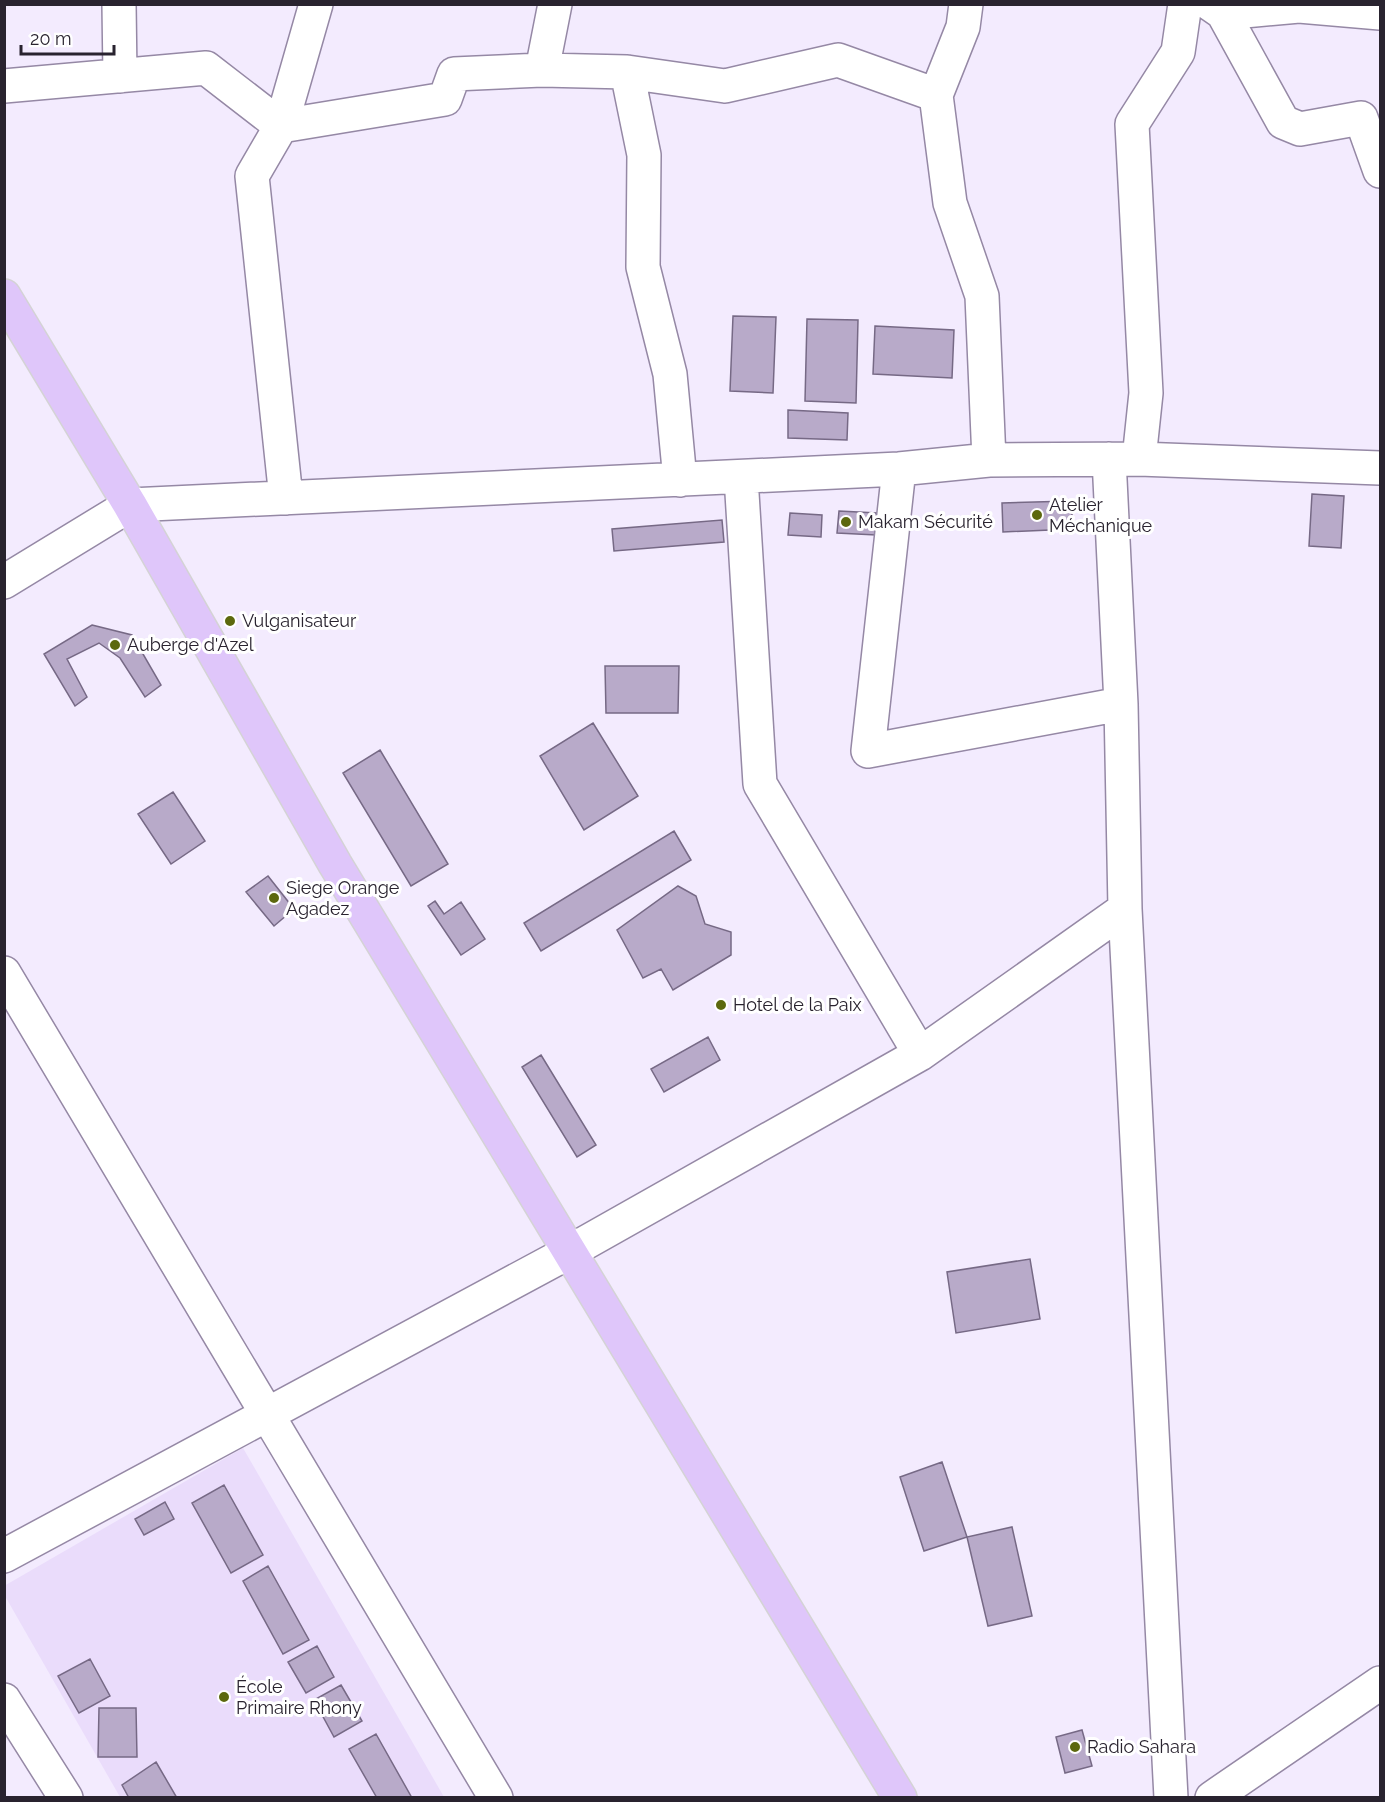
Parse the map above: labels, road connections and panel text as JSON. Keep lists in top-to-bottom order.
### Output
{
  "places": [
    "Atelier Méchanique",
    "Makam Sécurité",
    "Vulganisateur",
    "Auberge d'Azel",
    "Siege Orange Agadez",
    "Hotel de la Paix",
    "École Primaire Rhony",
    "Radio Sahara"
  ],
  "scale_bar": "20 m"
}
